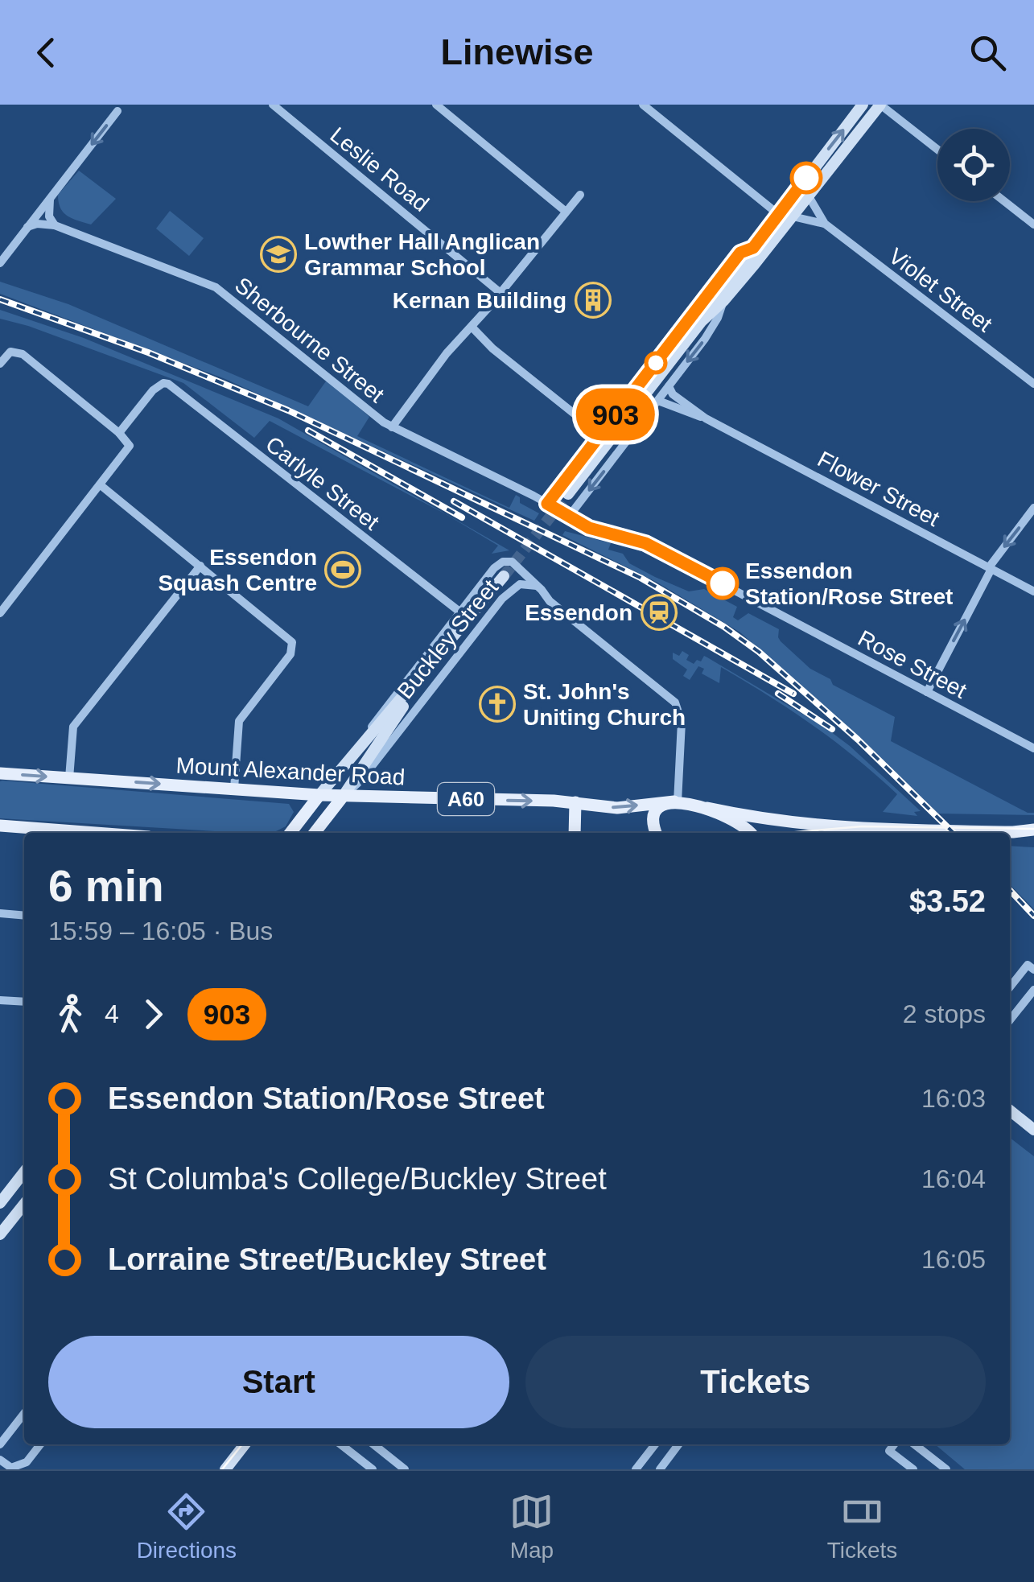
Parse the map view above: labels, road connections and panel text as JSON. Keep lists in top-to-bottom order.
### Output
{
  "streets": {
    "main road": ["Buckley Street", "Mount Alexander Road", "A60"],
    "street": [
      "Leslie Road",
      "Violet Street",
      "Sherbourne Street",
      "Carlyle Street",
      "Flower Street",
      "Rose Street"
    ]
  },
  "crossings": [
    ["Sherbourne Street", "Rose Street"],
    ["Carlyle Street", "Buckley Street"],
    ["Buckley Street", "Mount Alexander Road"],
    ["Mount Alexander Road", "A60"]
  ],
  "one_way": ["Mount Alexander Road"],
  "places": {
    "school or university": ["Lowther Hall Anglican Grammar School"],
    "building": ["Kernan Building"],
    "sports": ["Essendon Squash Centre"],
    "other": ["Essendon Station/Rose Street"],
    "station": ["Essendon"],
    "church": ["St. John's Uniting Church"]
  },
  "lines": ["bus line 903"],
  "page": {
    "header": "Linewise",
    "on_map": "903",
    "heading": ["6 min", "15:59 – 16:05 · Bus", "$3.52"],
    "legs": ["4", "903", "2 stops"],
    "list": [
      {
        "name": "Essendon Station/Rose Street",
        "value": "16:03"
      },
      {
        "name": "St Columba's College/Buckley Street",
        "value": "16:04"
      },
      {
        "name": "Lorraine Street/Buckley Street",
        "value": "16:05"
      }
    ],
    "buttons": ["Start", "Tickets"],
    "tabs": ["Directions", "Map", "Tickets"]
  }
}
